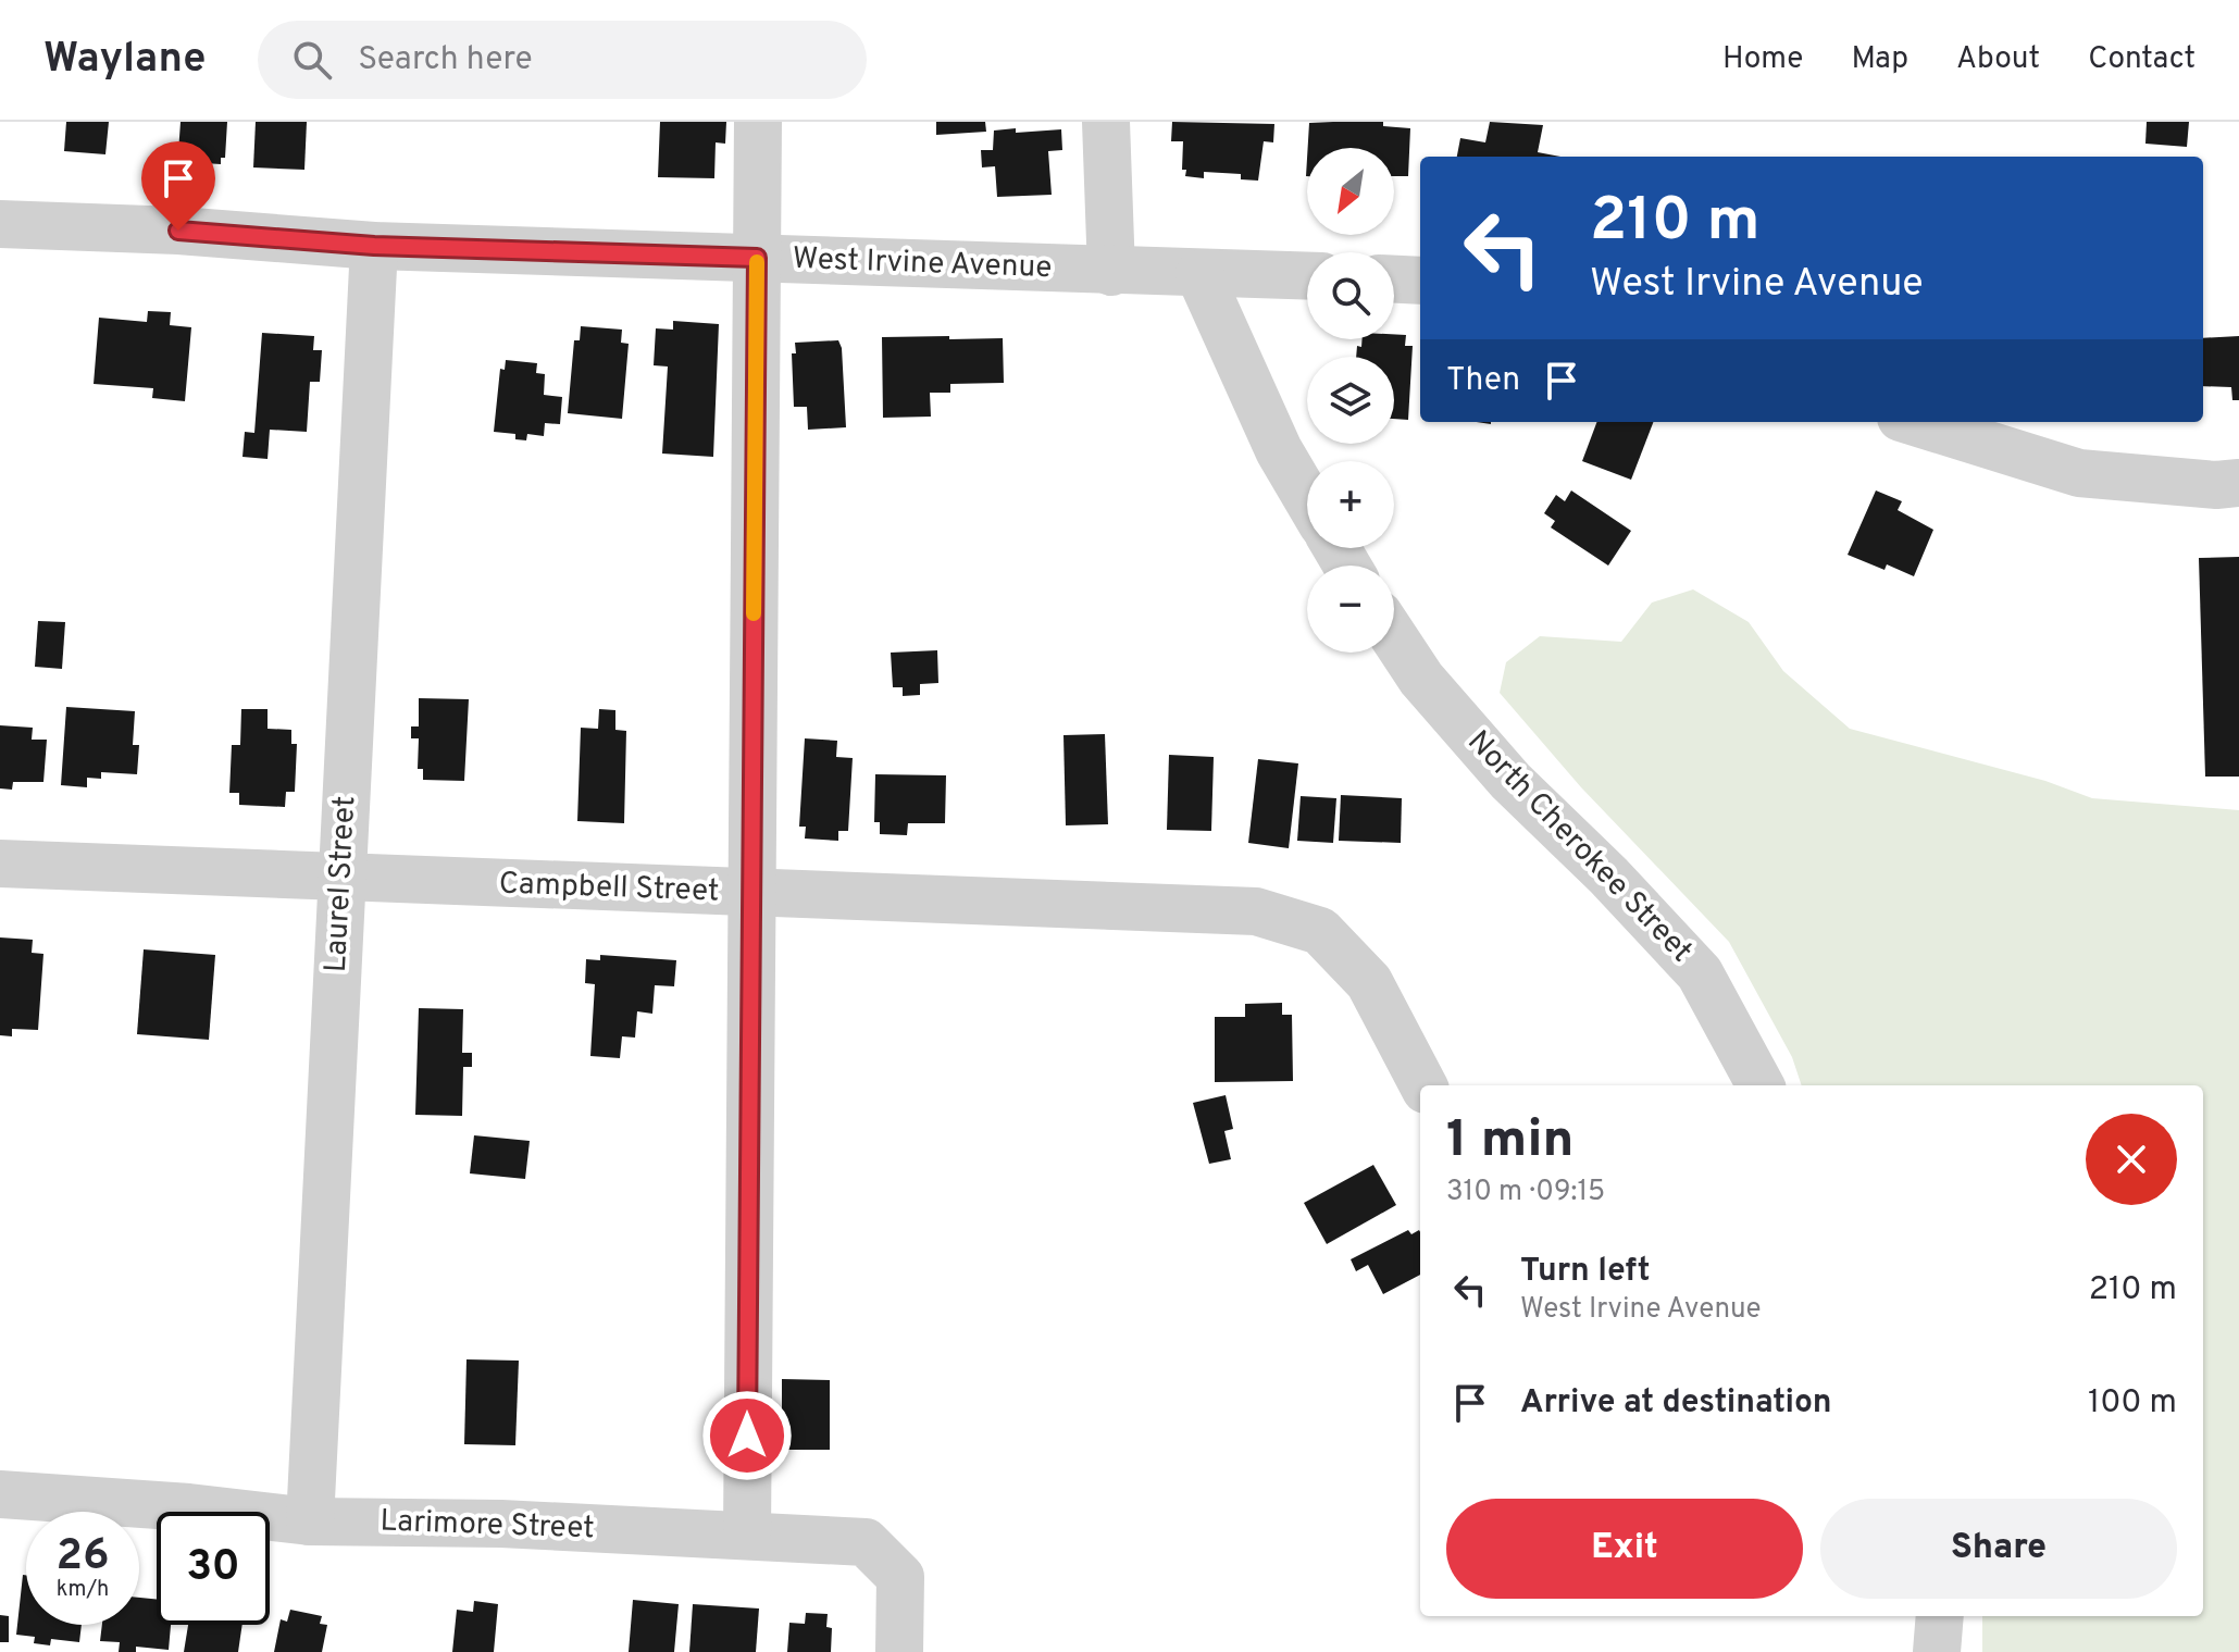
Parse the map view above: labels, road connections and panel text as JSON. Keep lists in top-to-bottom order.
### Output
{
  "streets": {
    "street": [
      "West Irvine Avenue",
      "North Cherokee Street",
      "Laurel Street",
      "Campbell Street",
      "Larimore Street"
    ]
  },
  "crossings": [
    ["West Irvine Avenue", "Laurel Street"],
    ["Laurel Street", "Campbell Street"],
    ["Laurel Street", "Larimore Street"]
  ],
  "north": "bottom left",
  "page": {
    "header": "Waylane",
    "search": "Search here",
    "nav": [
      "Home",
      "Map",
      "About",
      "Contact"
    ],
    "map_buttons": ["+", "−"],
    "turn": ["210 m", "West Irvine Avenue"],
    "then": "Then",
    "heading": ["1 min", "310 m · 09:15"],
    "list": [
      {
        "name": "Turn left",
        "note": "West Irvine Avenue",
        "value": "210 m"
      },
      {
        "name": "Arrive at destination",
        "value": "100 m"
      }
    ],
    "buttons": ["Exit", "Share"],
    "speed": "26 km/h",
    "limit": "30"
  }
}
